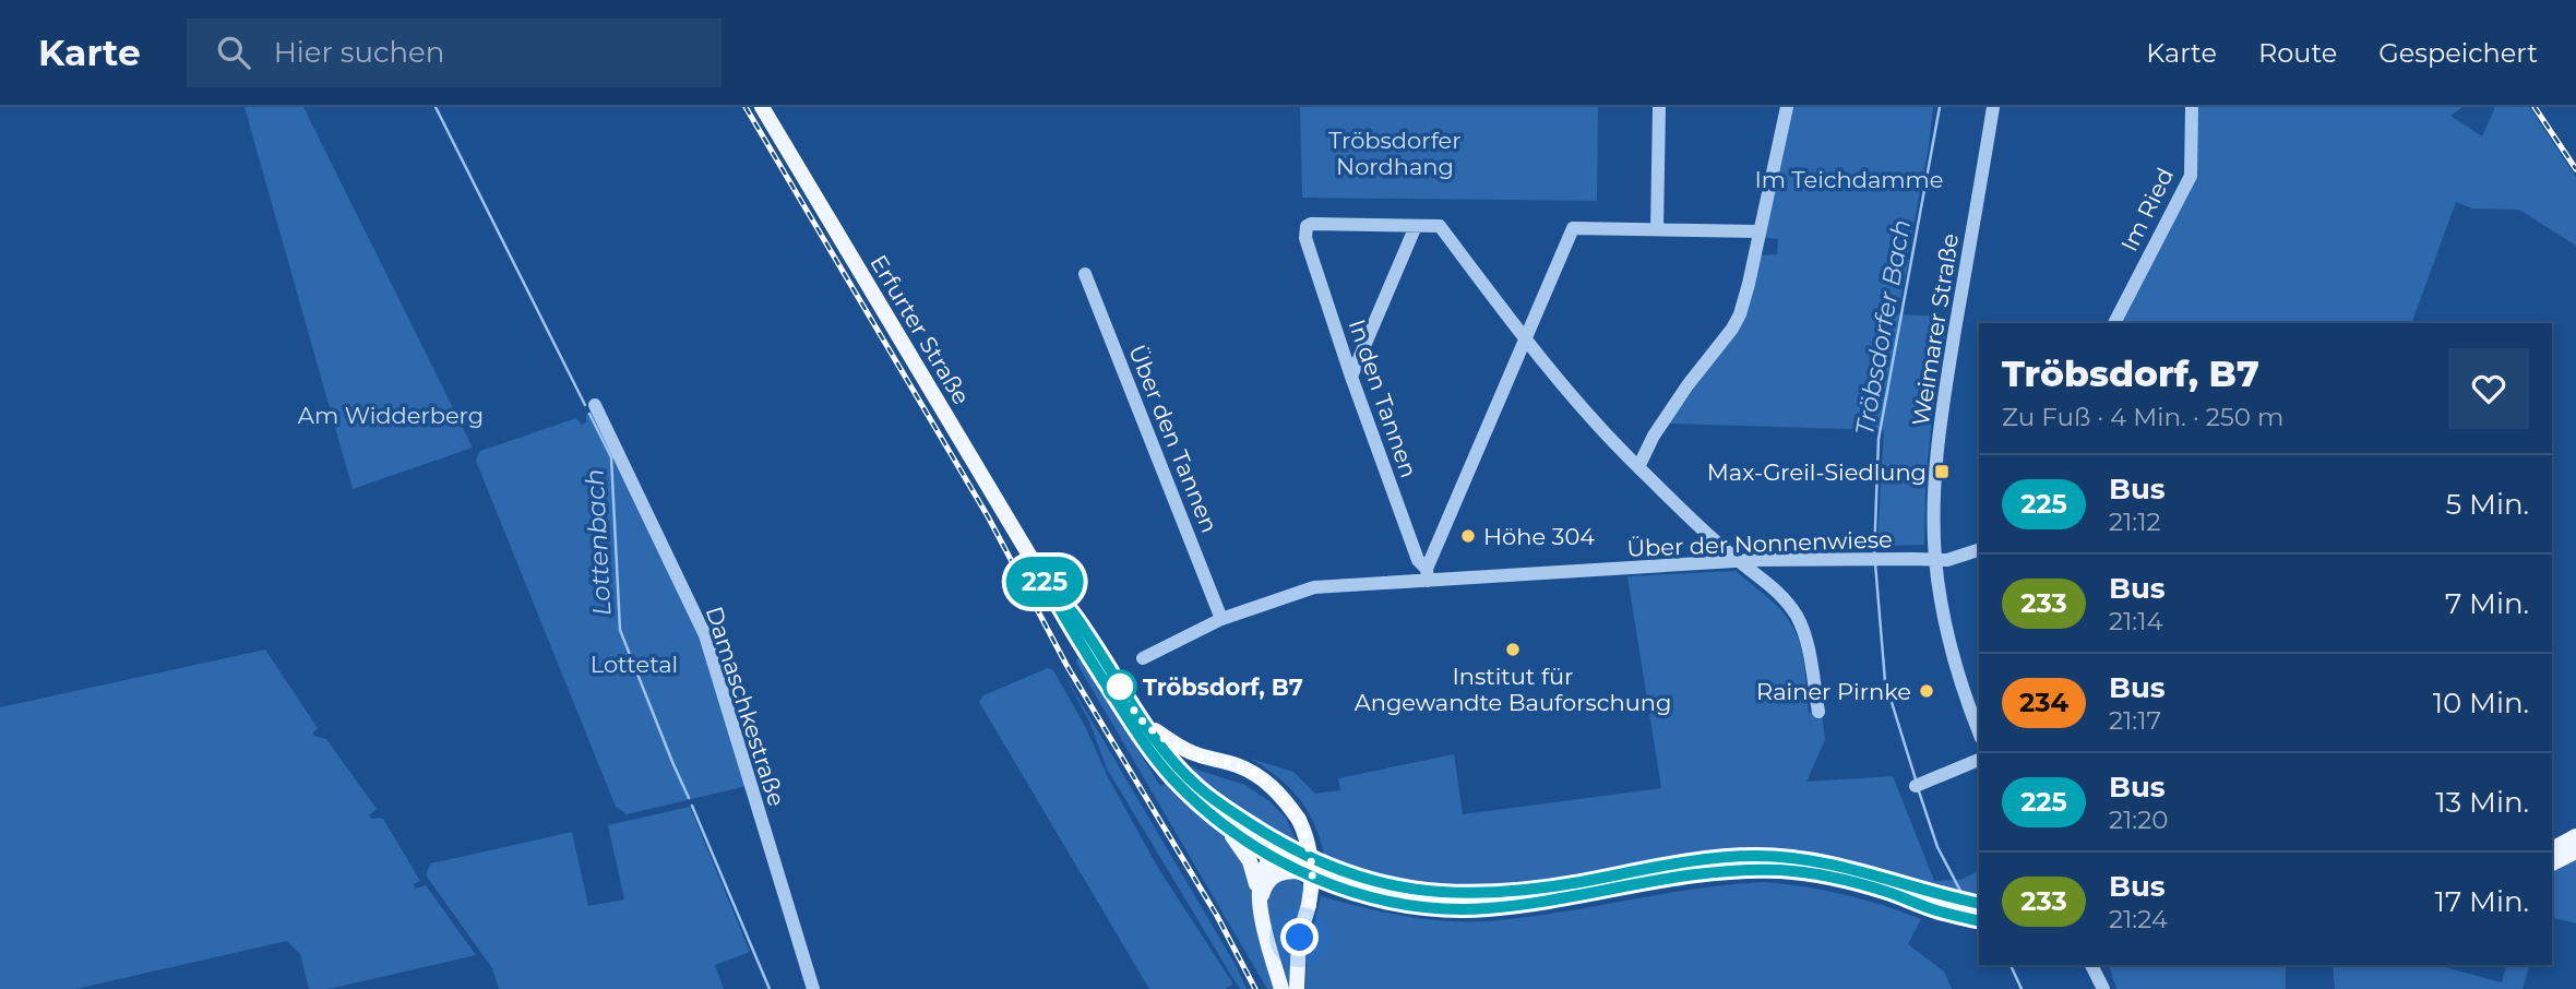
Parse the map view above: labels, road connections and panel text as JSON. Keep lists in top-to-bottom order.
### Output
{
  "streets": {
    "main road": ["Erfurter Straße"],
    "street": [
      "Im Ried",
      "Weimarer Straße",
      "In den Tannen",
      "Über den Tannen",
      "Über der Nonnenwiese",
      "Damaschkestraße"
    ]
  },
  "crossings": [
    ["Weimarer Straße", "Über der Nonnenwiese"],
    ["In den Tannen", "Über der Nonnenwiese"],
    ["Über den Tannen", "Über der Nonnenwiese"]
  ],
  "water": ["Tröbsdorfer Bach", "Lottenbach"],
  "parks": [
    "Tröbsdorfer Nordhang",
    "Im Teichdamme",
    "Am Widderberg",
    "Lottetal"
  ],
  "places": {
    "transit": ["Max-Greil-Siedlung"],
    "other": [
      "Höhe 304",
      "Institut für Angewandte Bauforschung",
      "Tröbsdorf, B7",
      "Rainer Pirnke"
    ]
  },
  "lines": ["bus line 225"],
  "page": {
    "header": "Karte",
    "search": "Hier suchen",
    "nav": ["Karte", "Route", "Gespeichert"],
    "on_map": "225",
    "heading": ["Tröbsdorf, B7", "Zu Fuß · 4 Min. · 250 m"],
    "list": [
      {
        "mark": "225",
        "name": "Bus",
        "note": "21:12",
        "value": "5 Min."
      },
      {
        "mark": "233",
        "name": "Bus",
        "note": "21:14",
        "value": "7 Min."
      },
      {
        "mark": "234",
        "name": "Bus",
        "note": "21:17",
        "value": "10 Min."
      },
      {
        "mark": "225",
        "name": "Bus",
        "note": "21:20",
        "value": "13 Min."
      },
      {
        "mark": "233",
        "name": "Bus",
        "note": "21:24",
        "value": "17 Min."
      }
    ]
  }
}
